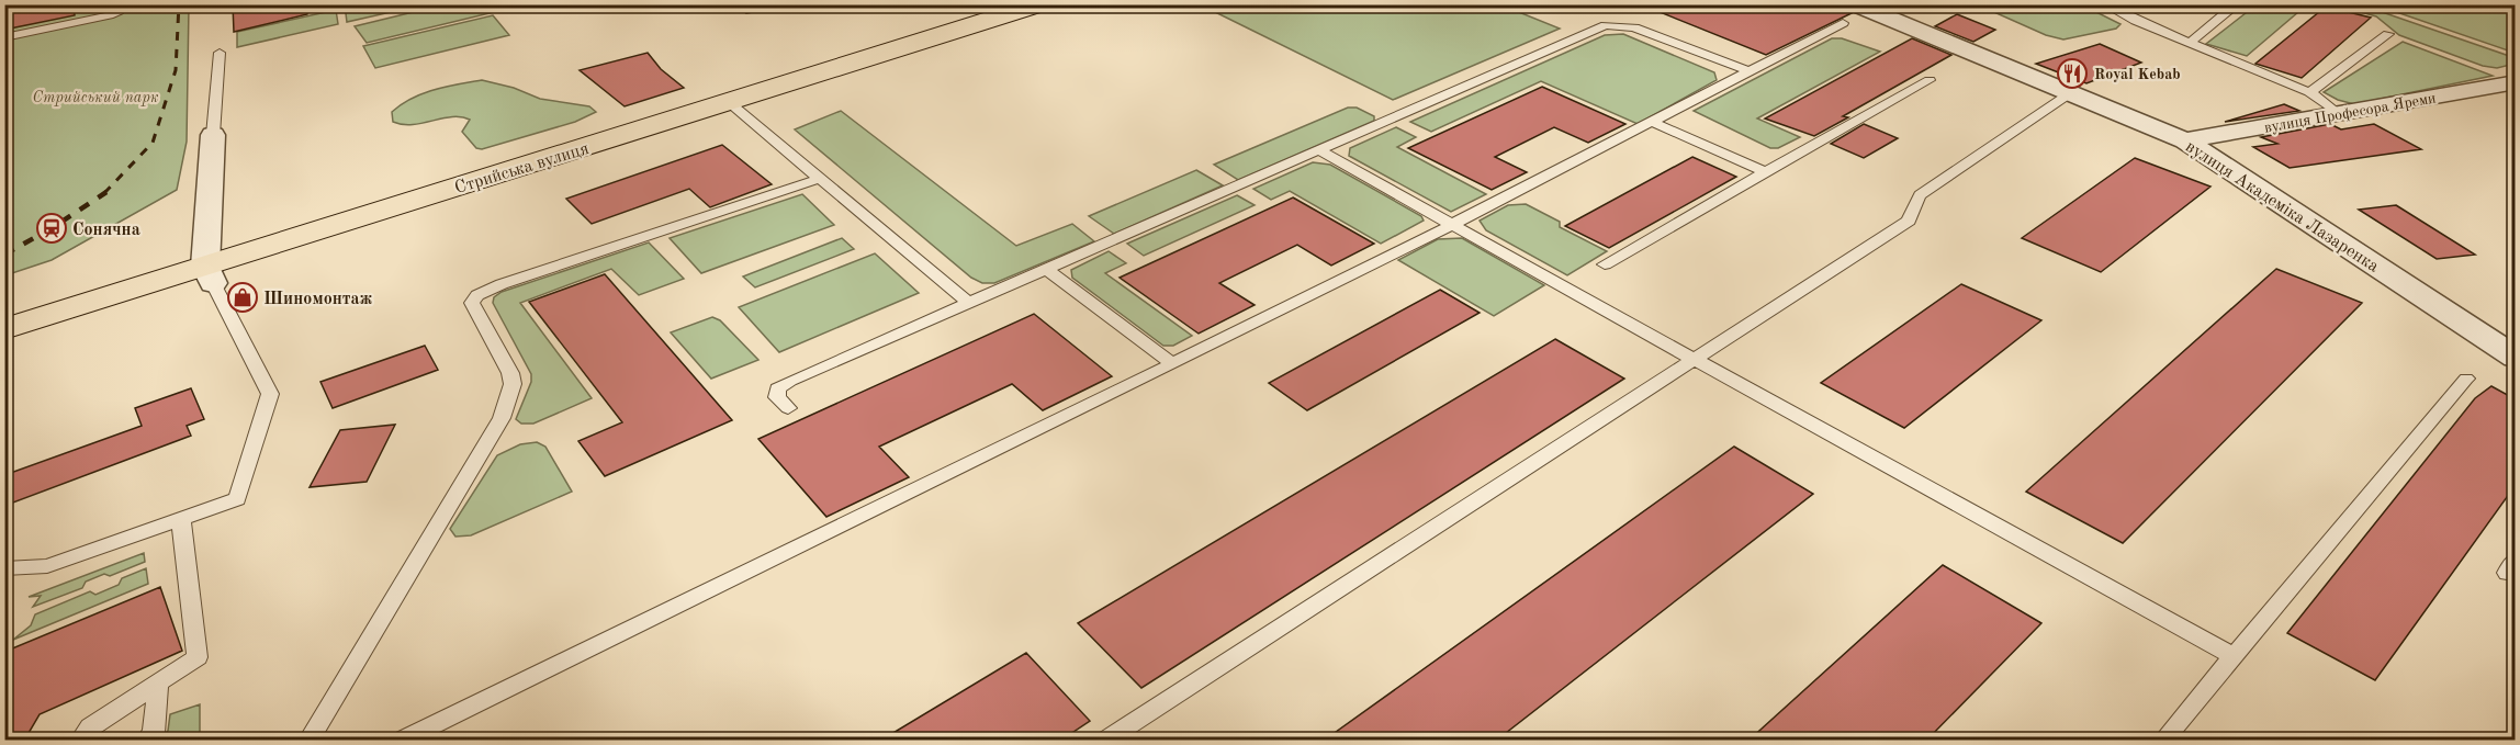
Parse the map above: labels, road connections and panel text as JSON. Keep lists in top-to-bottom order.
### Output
{
  "streets": {
    "main road": ["Стрийська вулиця"],
    "street": ["вулиця Професора Яреми", "вулиця Академіка Лазаренка"]
  },
  "crossings": [
    ["вулиця Професора Яреми", "вулиця Академіка Лазаренка"]
  ],
  "parks": ["Стрийський парк"],
  "places": {
    "restaurant": ["Royal Kebab"],
    "station": ["Сонячна"],
    "shop": ["Шиномонтаж"]
  }
}
